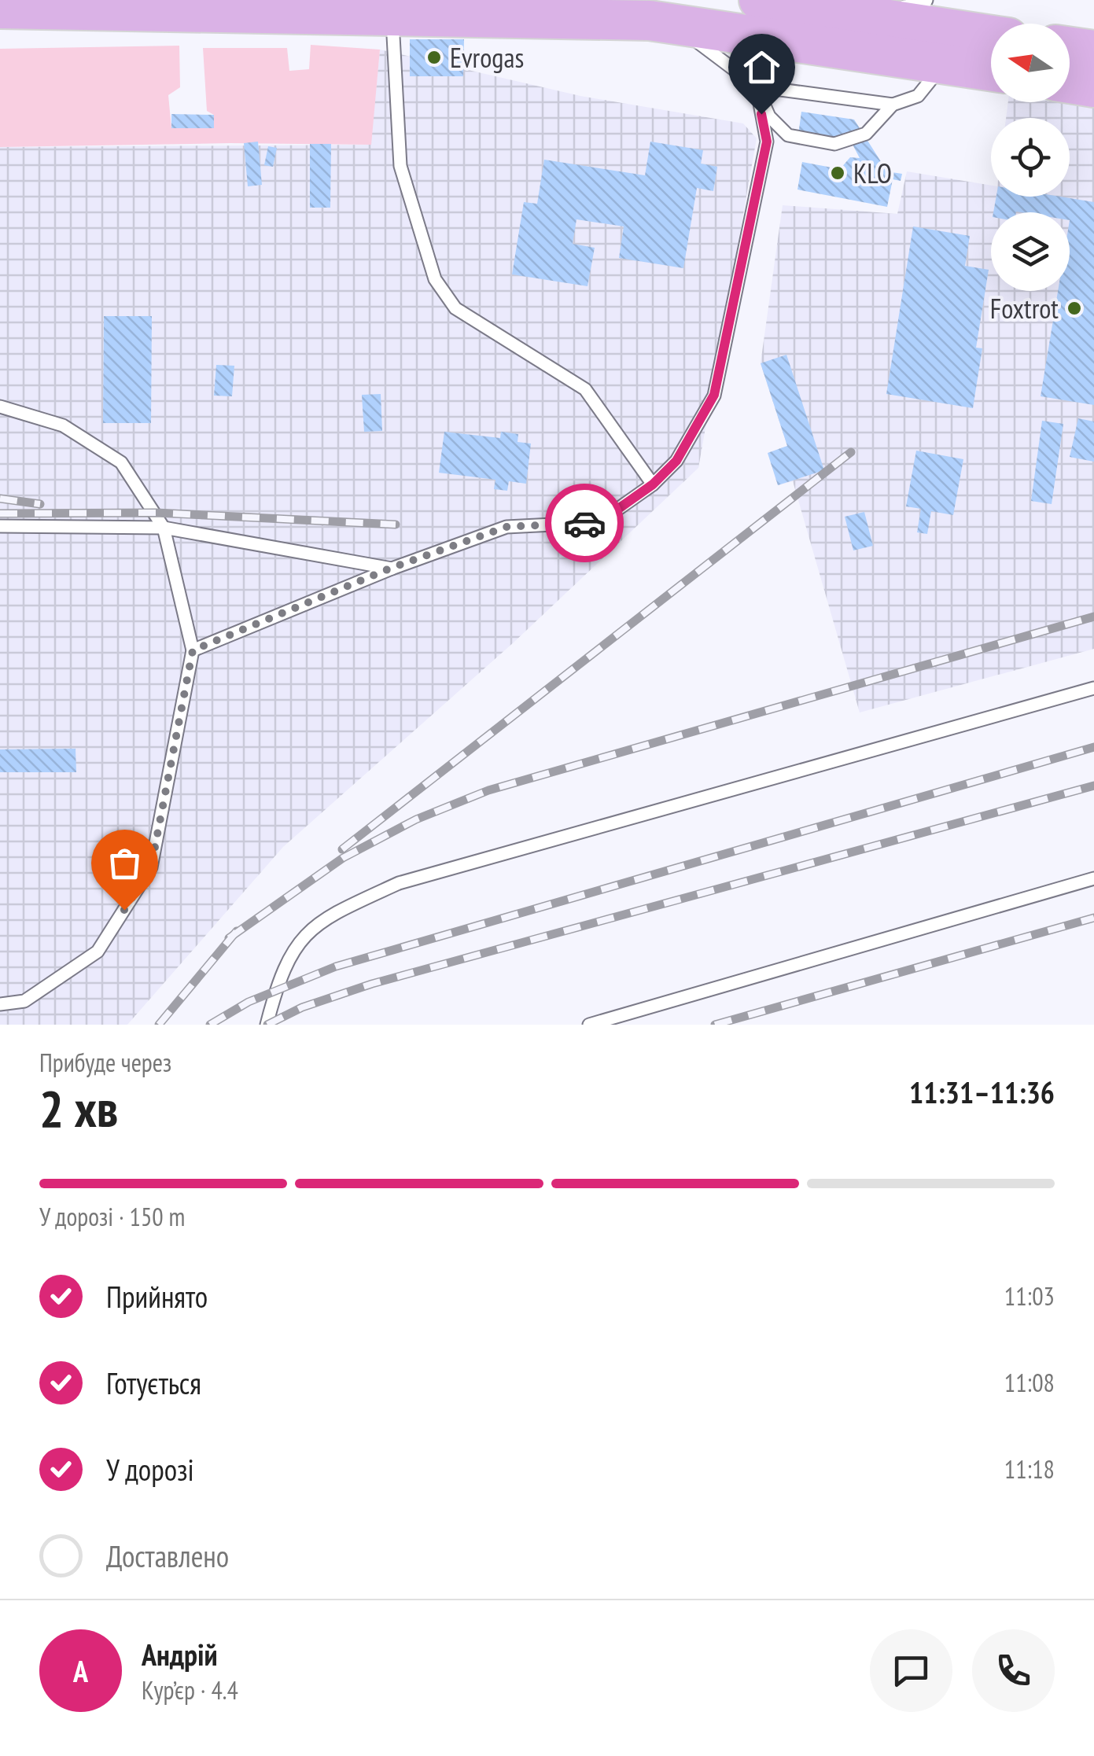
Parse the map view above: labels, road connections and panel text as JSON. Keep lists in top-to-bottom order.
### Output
{
  "places": ["Evrogas", "KLO", "Foxtrot"],
  "north": "left",
  "page": {
    "heading": ["2 хв", "Прибуде через", "11:31–11:36"],
    "panel": ["Андрій", "Кур’єр · 4.4"],
    "bar": "У дорозі · 150 m",
    "list": [
      ["Прийнято", "11:03"],
      ["Готується", "11:08"],
      ["У дорозі", "11:18"],
      "Доставлено"
    ],
    "round": "А"
  }
}
